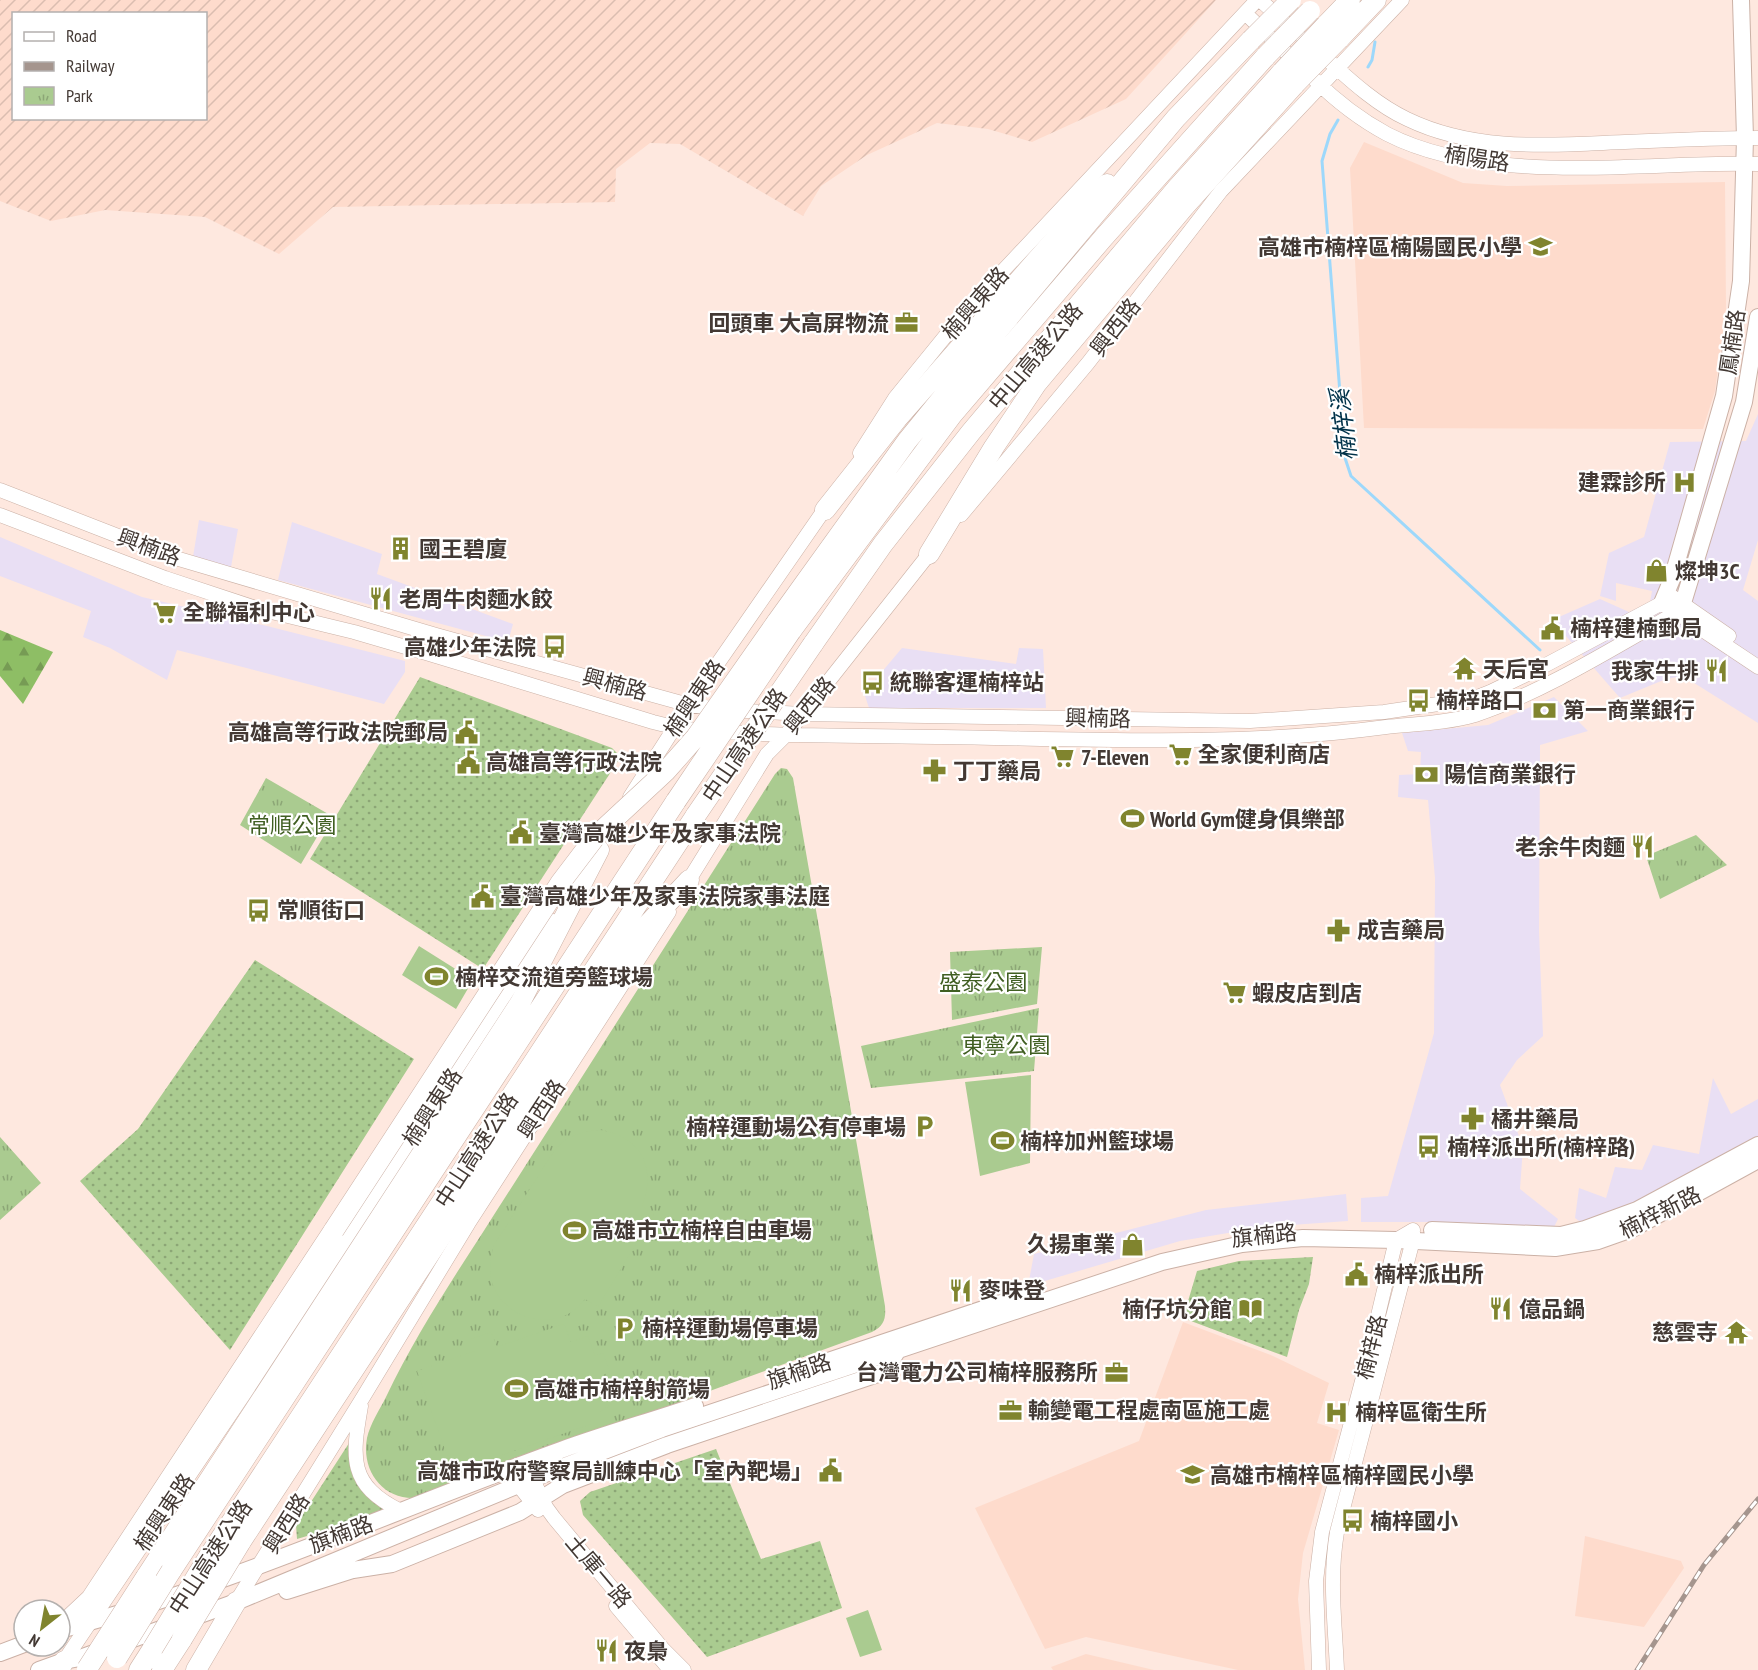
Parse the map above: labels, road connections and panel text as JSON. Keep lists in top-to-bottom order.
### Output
{
  "streets": {
    "highway": ["中山高速公路"],
    "main road": ["鳳楠路", "楠梓新路", "旗楠路"],
    "street": [
      "楠陽路",
      "楠興東路",
      "興西路",
      "興楠路",
      "楠梓路",
      "土庫一路"
    ]
  },
  "crossings": [
    ["楠陽路", "楠興東路"],
    ["楠陽路", "興西路"],
    ["楠陽路", "鳳楠路"],
    ["楠興東路", "興楠路"],
    ["楠興東路", "旗楠路"],
    ["興西路", "中山高速公路"],
    ["興西路", "興楠路"],
    ["興西路", "旗楠路"],
    ["鳳楠路", "興楠路"],
    ["楠梓新路", "旗楠路"],
    ["旗楠路", "楠梓路"],
    ["旗楠路", "土庫一路"]
  ],
  "water": ["楠梓溪"],
  "parks": ["常順公園", "盛泰公園", "東寧公園"],
  "places": {
    "school or university": ["高雄市楠梓區楠陽國民小學", "高雄市楠梓區楠梓國民小學"],
    "office": ["回頭車 大高屏物流", "台灣電力公司楠梓服務所", "輸變電工程處南區施工處"],
    "hospital": ["建霖診所", "楠梓區衛生所"],
    "building": ["國王碧廈"],
    "shop": ["燦坤3C", "久揚車業"],
    "restaurant": [
      "老周牛肉麵水餃",
      "我家牛排",
      "老余牛肉麵",
      "麥味登",
      "億品鍋",
      "夜梟"
    ],
    "supermarket": [
      "全聯福利中心",
      "全家便利商店",
      "7-Eleven",
      "蝦皮店到店"
    ],
    "public building": [
      "楠梓建楠郵局",
      "高雄高等行政法院郵局",
      "高雄高等行政法院",
      "臺灣高雄少年及家事法院",
      "臺灣高雄少年及家事法院家事法庭",
      "楠梓派出所",
      "高雄市政府警察局訓練中心「室內靶場」"
    ],
    "bus stop": [
      "高雄少年法院",
      "統聯客運楠梓站",
      "楠梓路口",
      "常順街口",
      "楠梓派出所(楠梓路)",
      "楠梓國小"
    ],
    "temple": ["天后宮", "慈雲寺"],
    "bank": ["第一商業銀行", "陽信商業銀行"],
    "pharmacy": ["丁丁藥局", "成吉藥局", "橘井藥局"],
    "sports": [
      "World Gym健身俱樂部",
      "楠梓交流道旁籃球場",
      "楠梓加州籃球場",
      "高雄市立楠梓自由車場",
      "高雄市楠梓射箭場"
    ],
    "parking": ["楠梓運動場公有停車場", "楠梓運動場停車場"],
    "library": ["楠仔坑分館"]
  },
  "legend": ["Road", "Railway", "Park"],
  "north": "bottom left"
}
